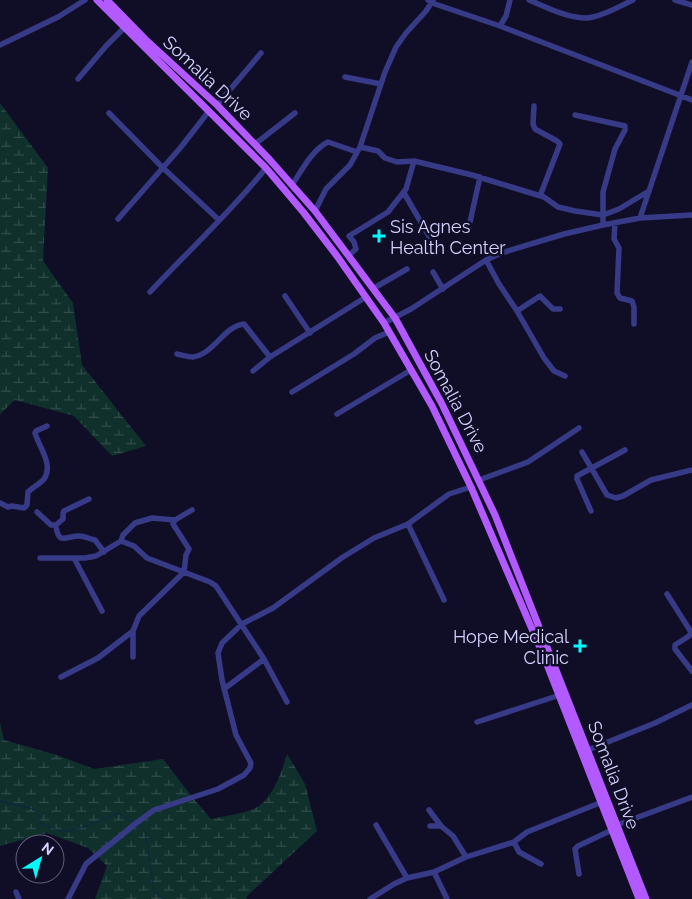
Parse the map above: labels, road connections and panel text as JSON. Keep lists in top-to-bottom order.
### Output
{
  "streets": {
    "main road": ["Somalia Drive"]
  },
  "places": {
    "health": ["Sis Agnes Health Center", "Hope Medical Clinic"]
  },
  "north": "top right"
}
